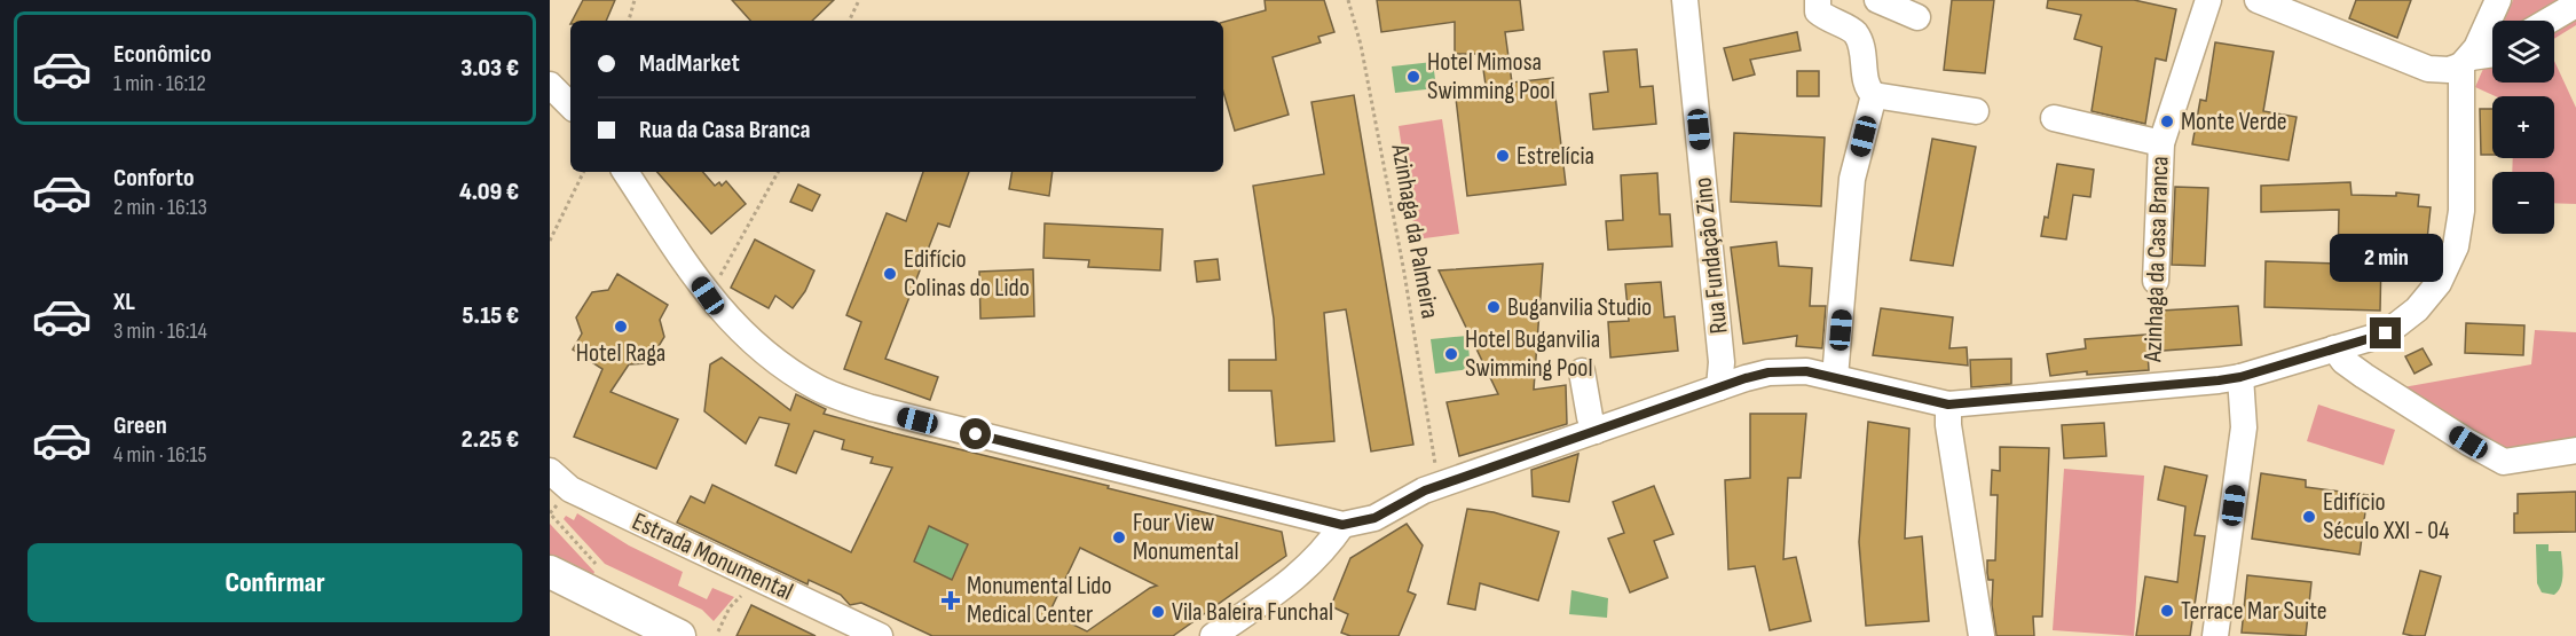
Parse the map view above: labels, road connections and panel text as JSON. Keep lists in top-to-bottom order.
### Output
{
  "streets": {
    "street": ["Rua Fundação Zino", "Azinhaga da Casa Branca", "Estrada Monumental"],
    "path": ["Azinhaga da Palmeira"]
  },
  "places": {
    "other": [
      "Hotel Mimosa Swimming Pool",
      "Monte Verde",
      "Estrelícia",
      "Edifício Colinas do Lido",
      "Buganvilia Studio",
      "Hotel Raga",
      "Hotel Buganvilia Swimming Pool",
      "Edifício Século XXI - 04",
      "Four View Monumental",
      "Terrace Mar Suite",
      "Vila Baleira Funchal"
    ],
    "health": ["Monumental Lido Medical Center"]
  },
  "page": {
    "list": [
      {
        "name": "Econômico",
        "note": "1 min · 16:12",
        "value": "3.03 €"
      },
      {
        "name": "Conforto",
        "note": "2 min · 16:13",
        "value": "4.09 €"
      },
      {
        "name": "XL",
        "note": "3 min · 16:14",
        "value": "5.15 €"
      },
      {
        "name": "Green",
        "note": "4 min · 16:15",
        "value": "2.25 €"
      }
    ],
    "map_buttons": ["+", "−"],
    "banner": ["MadMarket", "Rua da Casa Branca"],
    "bubble": "2 min",
    "buttons": "Confirmar"
  }
}
